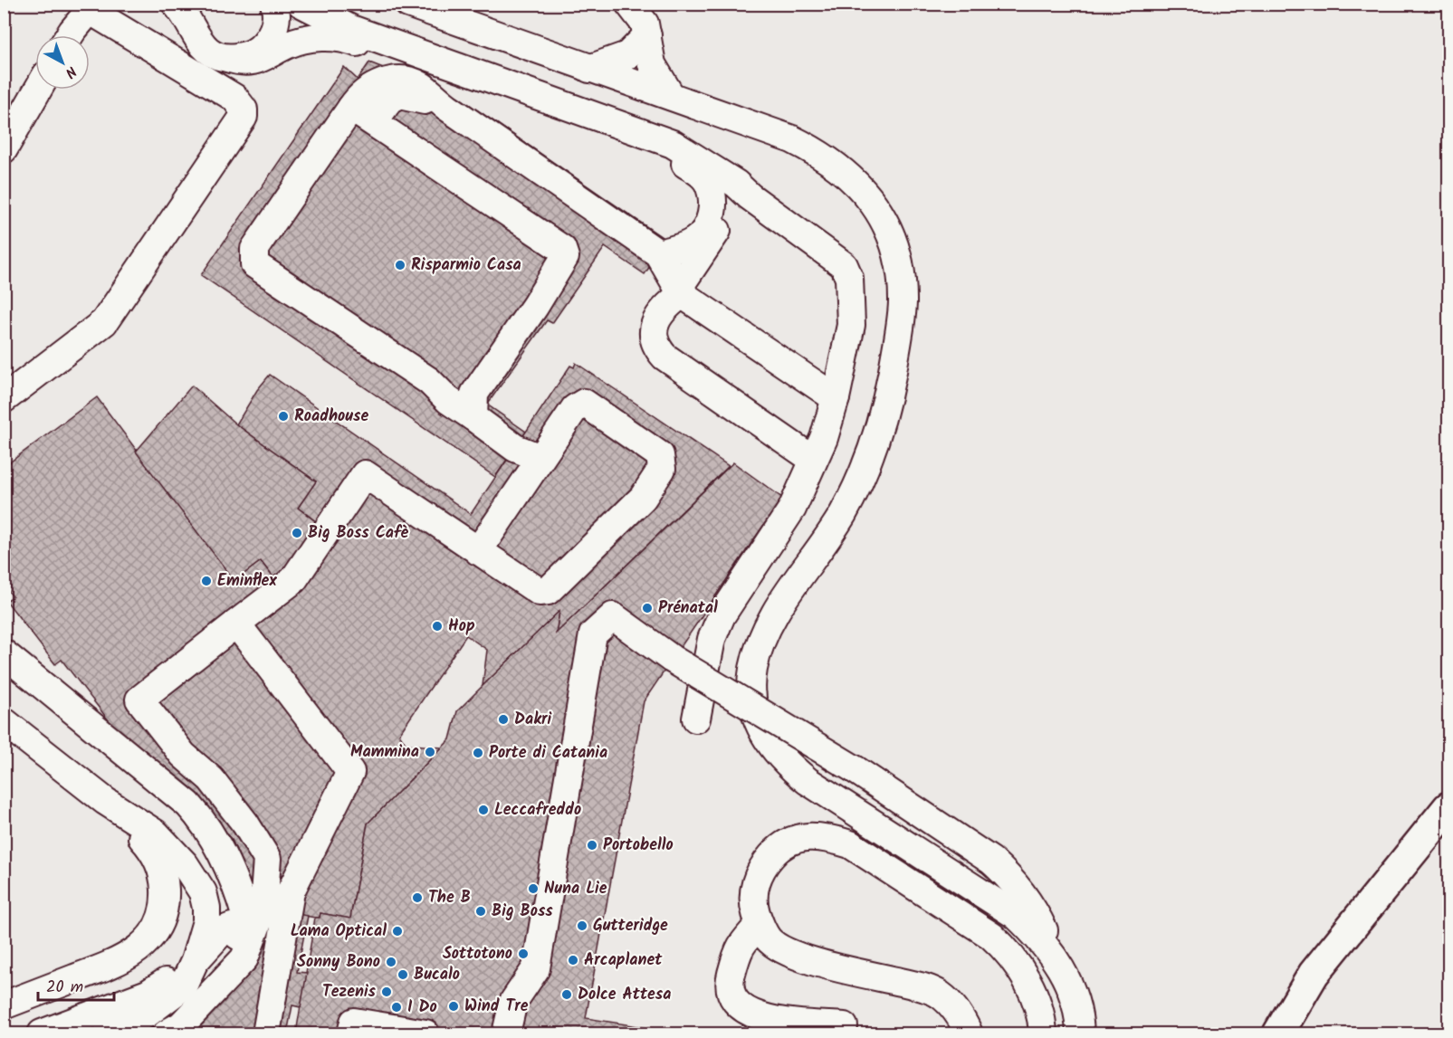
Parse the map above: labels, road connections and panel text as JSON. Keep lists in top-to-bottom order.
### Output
{
  "places": [
    "Risparmio Casa",
    "Roadhouse",
    "Big Boss Cafè",
    "Eminflex",
    "Prénatal",
    "Hop",
    "Dakri",
    "Mammina",
    "Porte di Catania",
    "Leccafreddo",
    "Portobello",
    "Nuna Lie",
    "The B",
    "Big Boss",
    "Gutteridge",
    "Lama Optical",
    "Sottotono",
    "Arcaplanet",
    "Sonny Bono",
    "Bucalo",
    "Tezenis",
    "Dolce Attesa",
    "Wind Tre",
    "I Do"
  ],
  "scale_bar": "20 m",
  "north": "bottom right"
}
